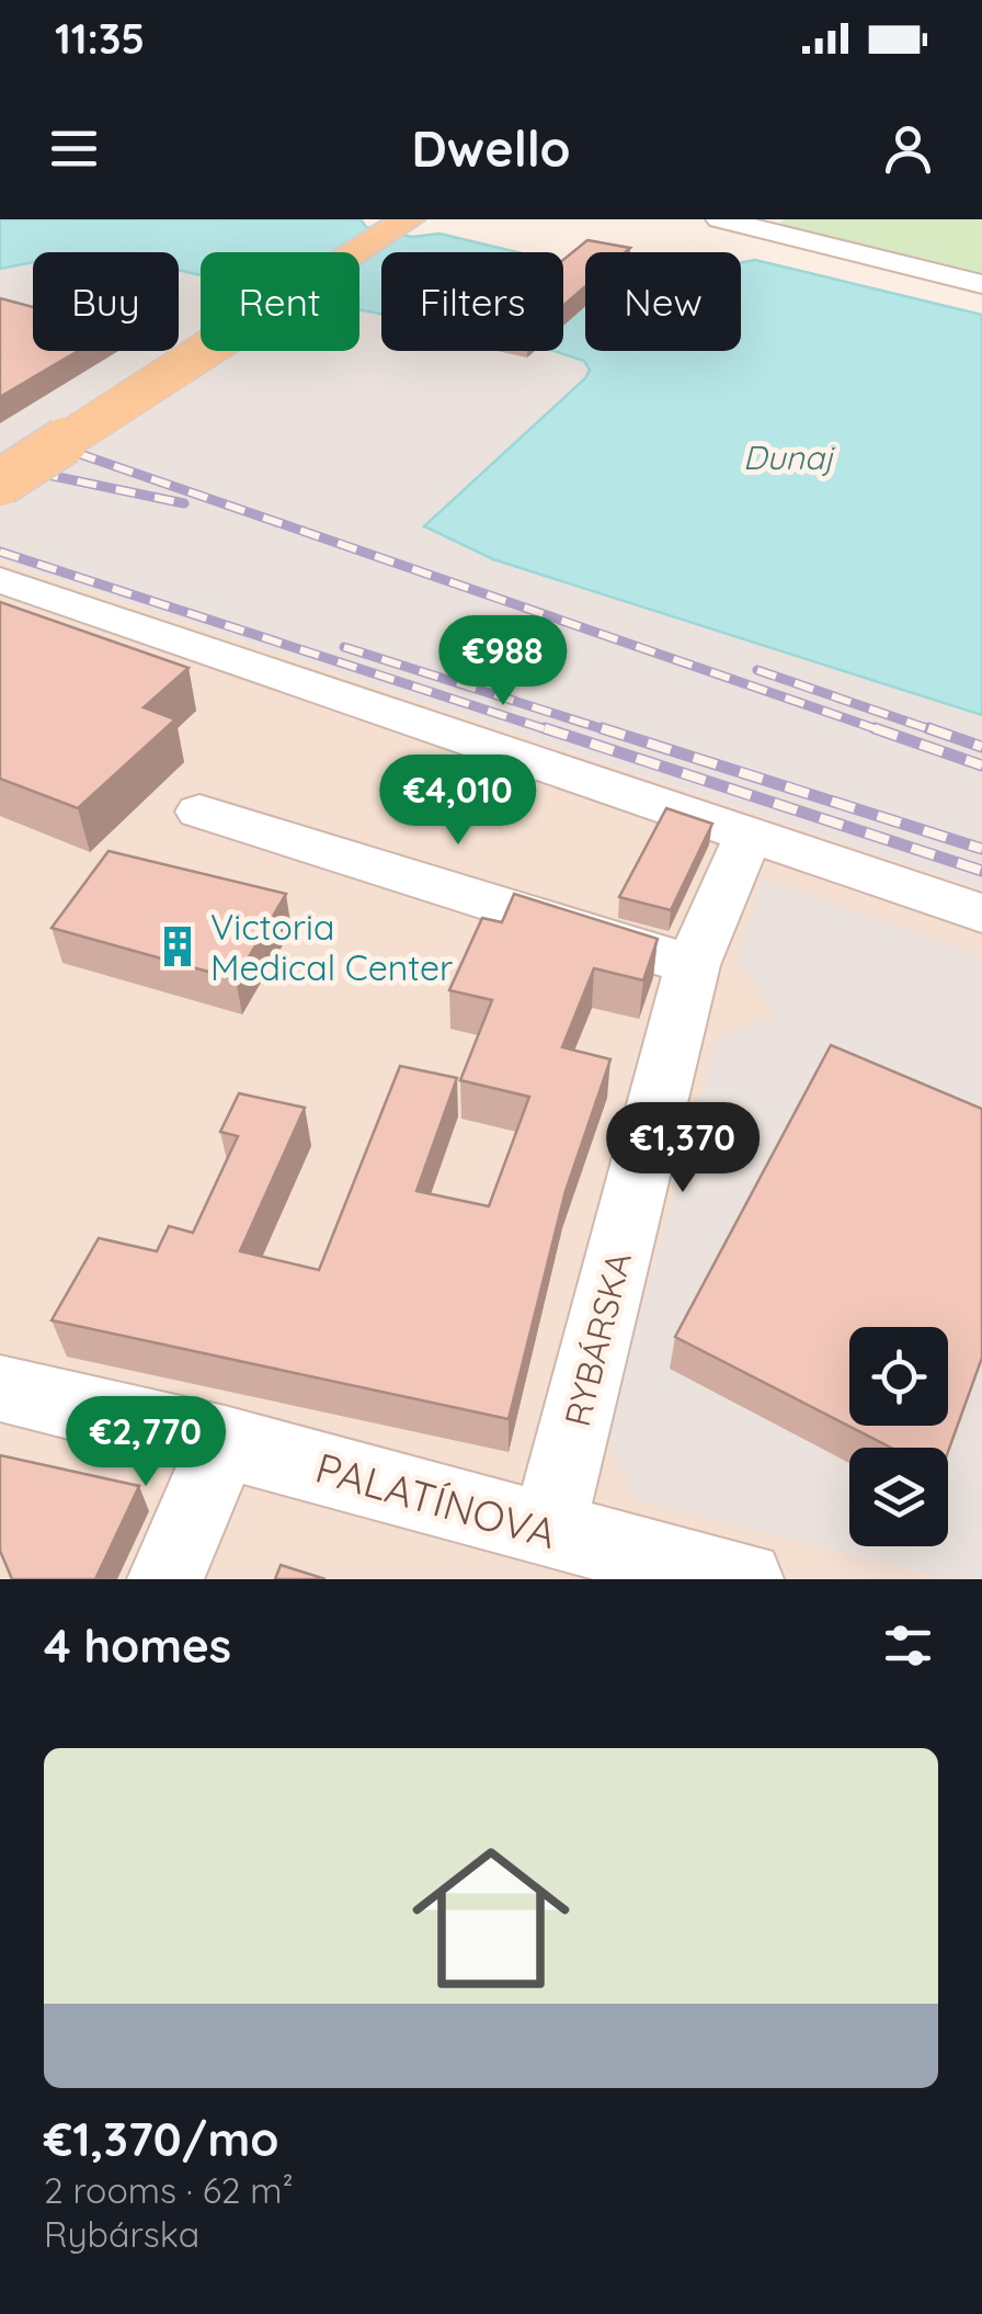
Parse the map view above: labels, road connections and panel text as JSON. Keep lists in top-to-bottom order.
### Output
{
  "streets": {
    "street": ["RYBÁRSKA", "PALATÍNOVA"]
  },
  "crossings": [
    ["RYBÁRSKA", "PALATÍNOVA"]
  ],
  "water": ["Dunaj"],
  "places": {
    "building": ["Victoria Medical Center"]
  },
  "page": {
    "status": "11:35",
    "header": "Dwello",
    "chip": [
      "Buy",
      "Rent",
      "Filters",
      "New"
    ],
    "price": [
      "€988",
      "€4,010",
      "€1,370",
      "€2,770"
    ],
    "heading": "4 homes",
    "list": [
      {
        "name": "€1,370/mo",
        "note": "2 rooms · 62 m² · Rybárska"
      }
    ]
  }
}
